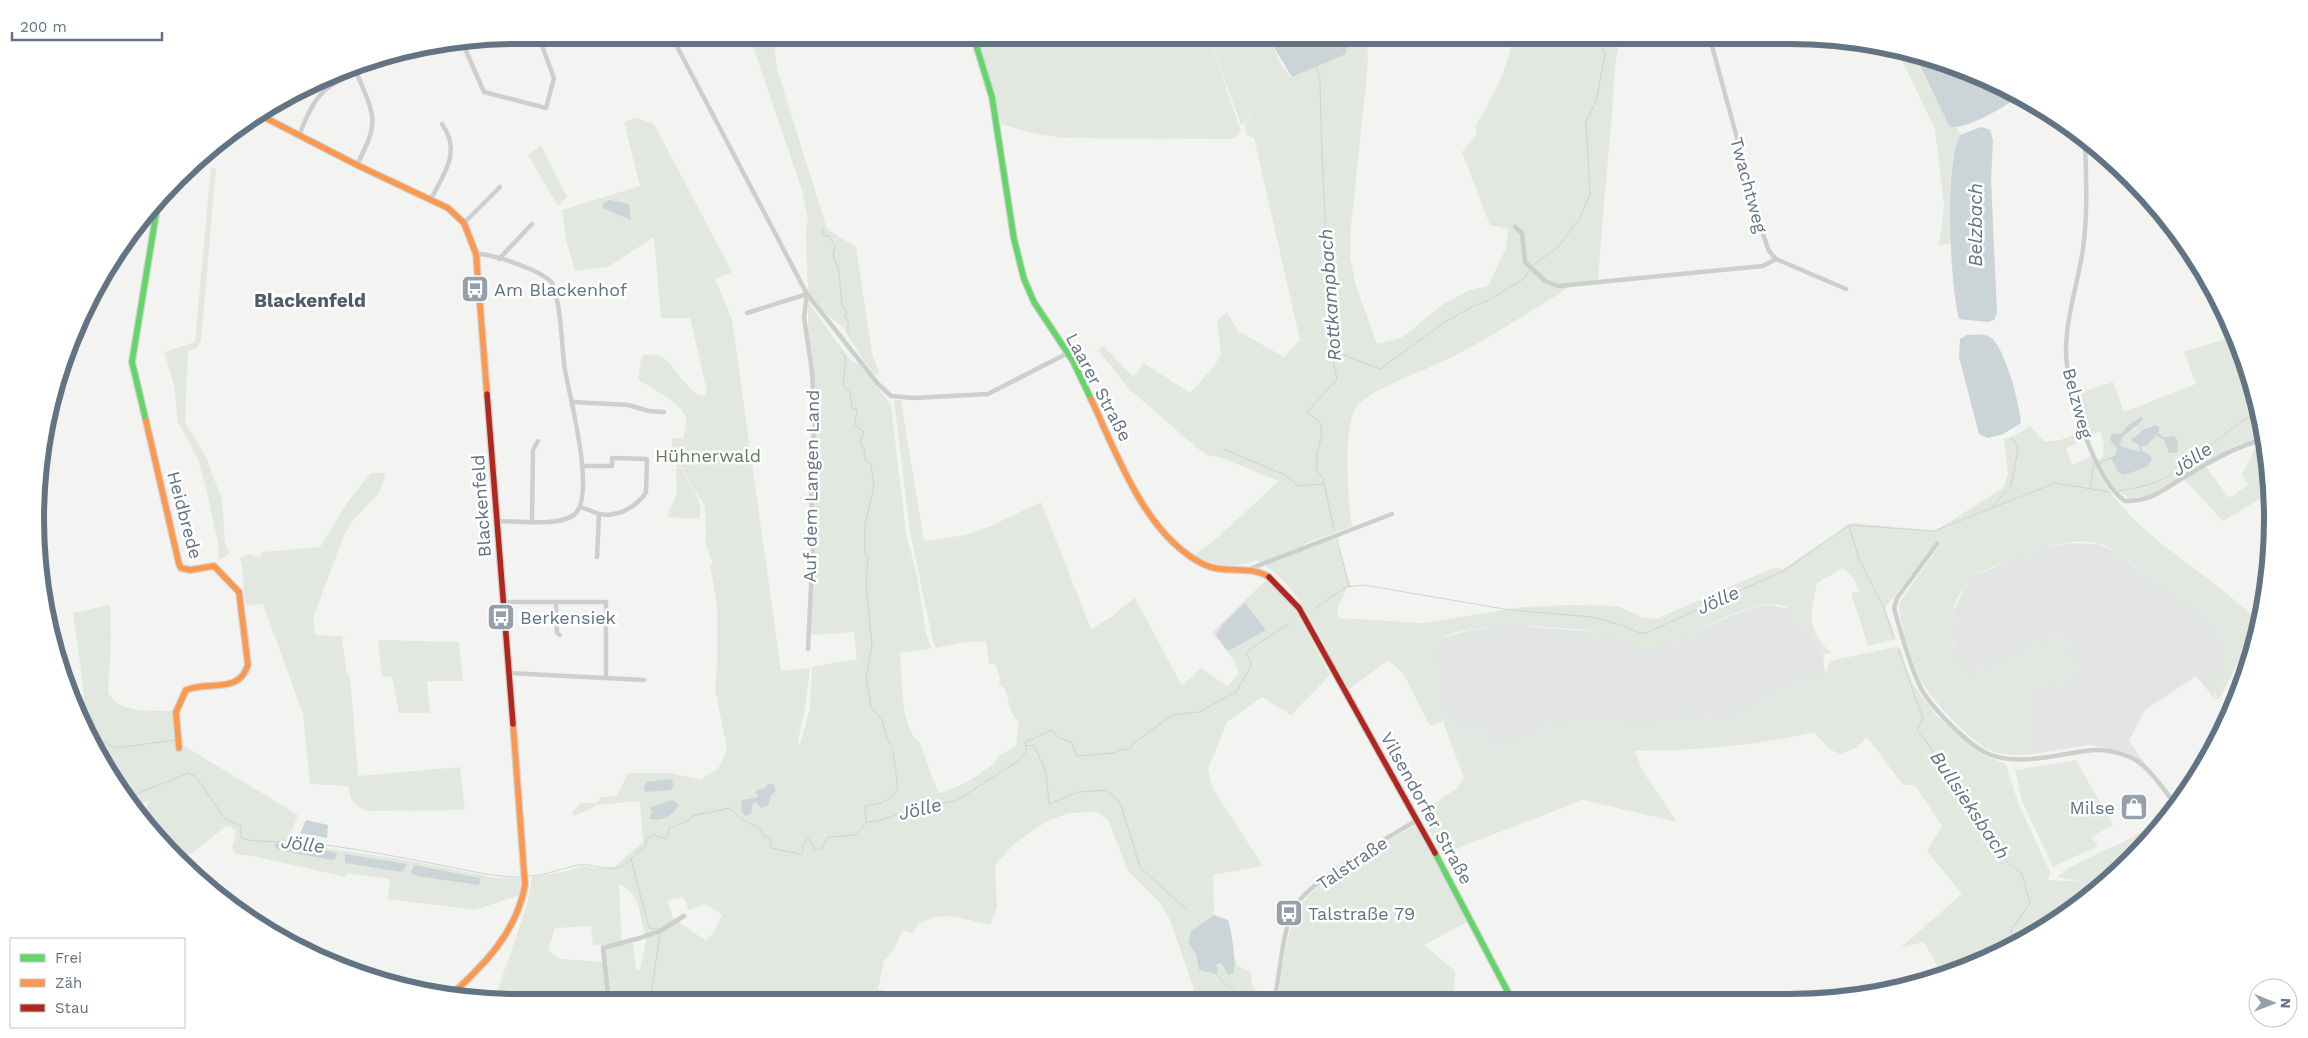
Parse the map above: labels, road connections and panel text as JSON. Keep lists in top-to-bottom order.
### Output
{
  "streets": {
    "street": [
      "Twachtweg",
      "Laarer Straße",
      "Belzweg",
      "Auf dem Langen Land",
      "Blackenfeld",
      "Heidbrede",
      "Vilsendorfer Straße",
      "Talstraße"
    ]
  },
  "crossings": [
    ["Laarer Straße", "Vilsendorfer Straße"],
    ["Vilsendorfer Straße", "Talstraße"]
  ],
  "districts": ["Blackenfeld"],
  "water": [
    "Belzbach",
    "Rottkampbach",
    "Jölle",
    "Bullsieksbach"
  ],
  "parks": ["Hühnerwald"],
  "places": {
    "bus stop": ["Am Blackenhof", "Berkensiek", "Talstraße 79"],
    "shop": ["Milse"]
  },
  "legend": ["Frei", "Zäh", "Stau"],
  "scale_bar": "200 m",
  "north": "right"
}
